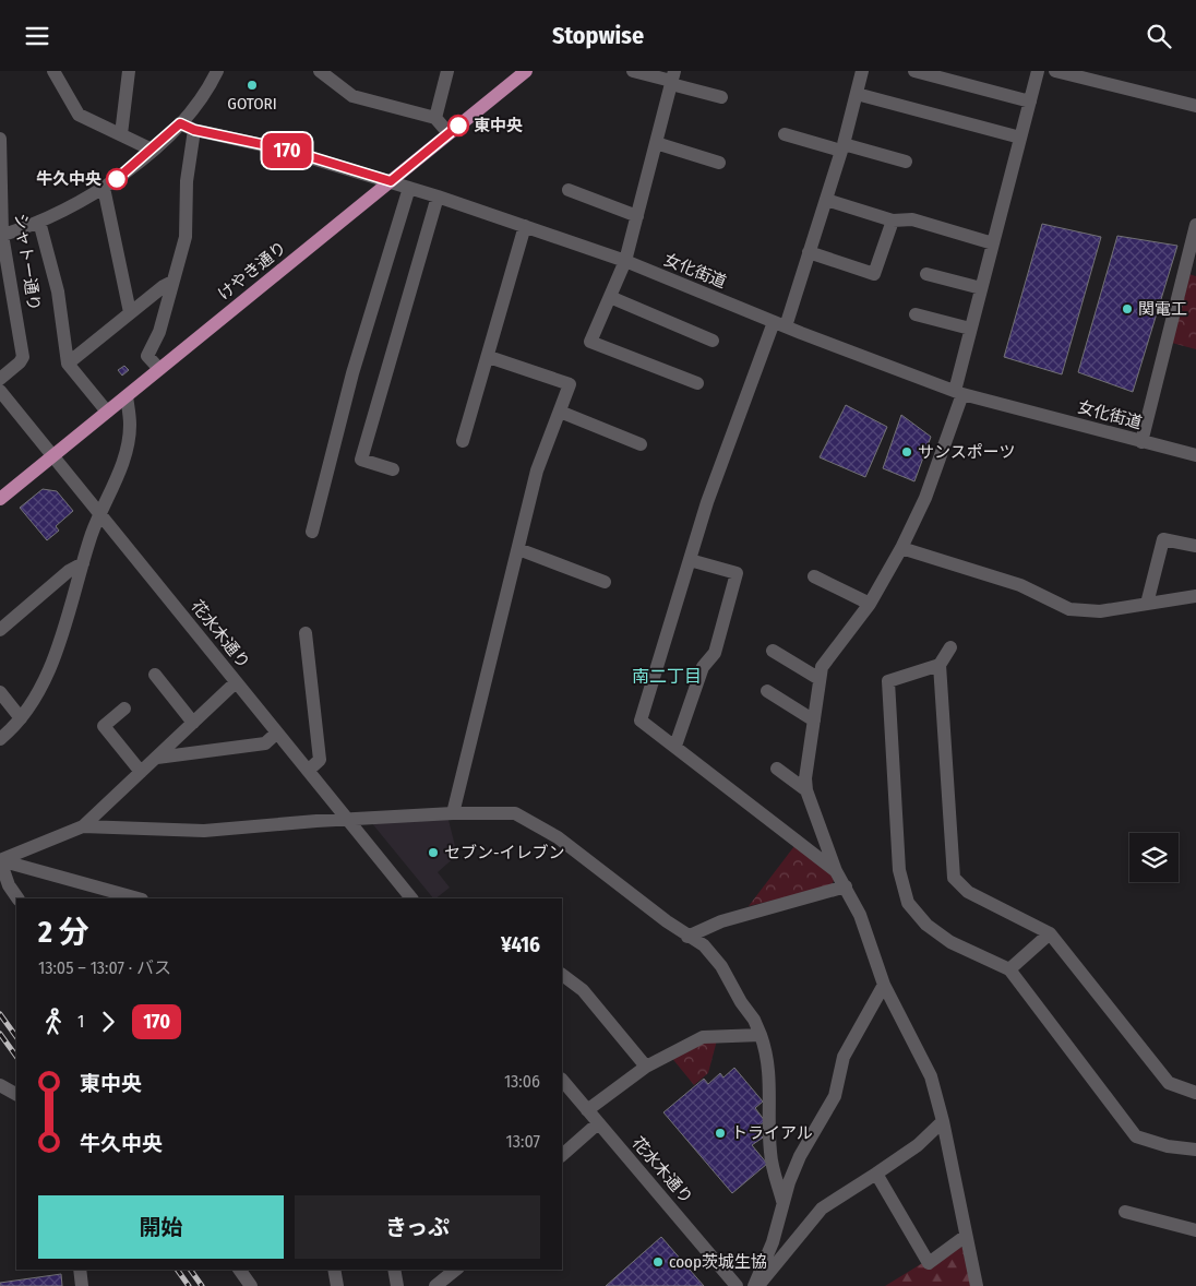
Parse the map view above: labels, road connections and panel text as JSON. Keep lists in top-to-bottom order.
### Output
{
  "streets": {
    "main road": ["けやき通り"],
    "street": ["シャトー通り", "女化街道", "花水木通り"]
  },
  "crossings": [
    ["けやき通り", "女化街道"],
    ["けやき通り", "花水木通り"]
  ],
  "districts": ["南二丁目"],
  "places": [
    "GOTORI",
    "東中央",
    "牛久中央",
    "関電工",
    "サンスポーツ",
    "セブン-イレブン",
    "トライアル",
    "coop茨城生協"
  ],
  "lines": ["bus line 170"],
  "page": {
    "header": "Stopwise",
    "on_map": "170",
    "heading": ["2 分", "13:05 – 13:07 · バス", "¥416"],
    "legs": ["1", "170"],
    "list": [
      {
        "name": "東中央",
        "value": "13:06"
      },
      {
        "name": "牛久中央",
        "value": "13:07"
      }
    ],
    "buttons": ["開始", "きっぷ"]
  }
}
